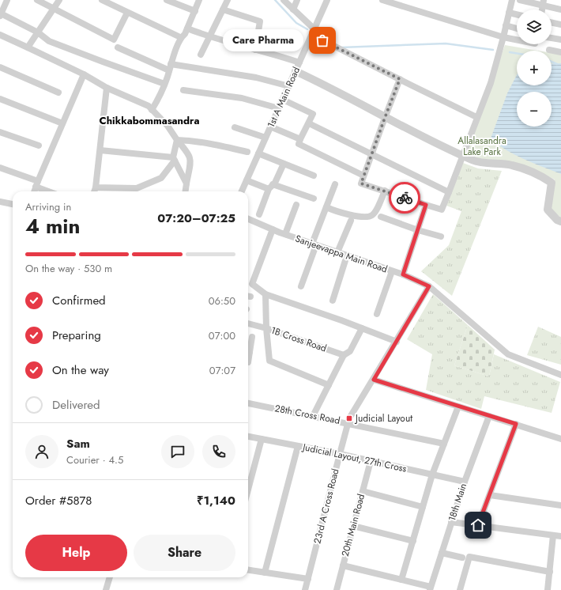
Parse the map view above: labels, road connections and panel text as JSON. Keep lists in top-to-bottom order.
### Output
{
  "streets": {
    "street": [
      "1st A Main Road",
      "Sanjeevappa Main Road",
      "1B Cross Road",
      "28th Cross Road",
      "Judicial Layout, 27th Cross",
      "18th Main",
      "23rd A Cross Road",
      "20th Main Road"
    ]
  },
  "crossings": [
    ["Sanjeevappa Main Road", "23rd A Cross Road"],
    ["28th Cross Road", "23rd A Cross Road"],
    ["Judicial Layout, 27th Cross", "18th Main"],
    ["Judicial Layout, 27th Cross", "23rd A Cross Road"],
    ["Judicial Layout, 27th Cross", "20th Main Road"]
  ],
  "districts": ["Chikkabommasandra"],
  "parks": ["Allalasandra Lake Park"],
  "places": {
    "other": ["Care Pharma"],
    "transit": ["Judicial Layout"]
  },
  "page": {
    "map_buttons": ["+", "−"],
    "bubble": "Care Pharma",
    "heading": ["4 min", "Arriving in", "07:20–07:25"],
    "panel": [
      "Sam",
      "Courier · 4.5",
      "Order #5878",
      "₹1,140"
    ],
    "bar": "On the way · 530 m",
    "list": [
      ["Confirmed", "06:50"],
      ["Preparing", "07:00"],
      ["On the way", "07:07"],
      "Delivered"
    ],
    "buttons": ["Help", "Share"]
  }
}
